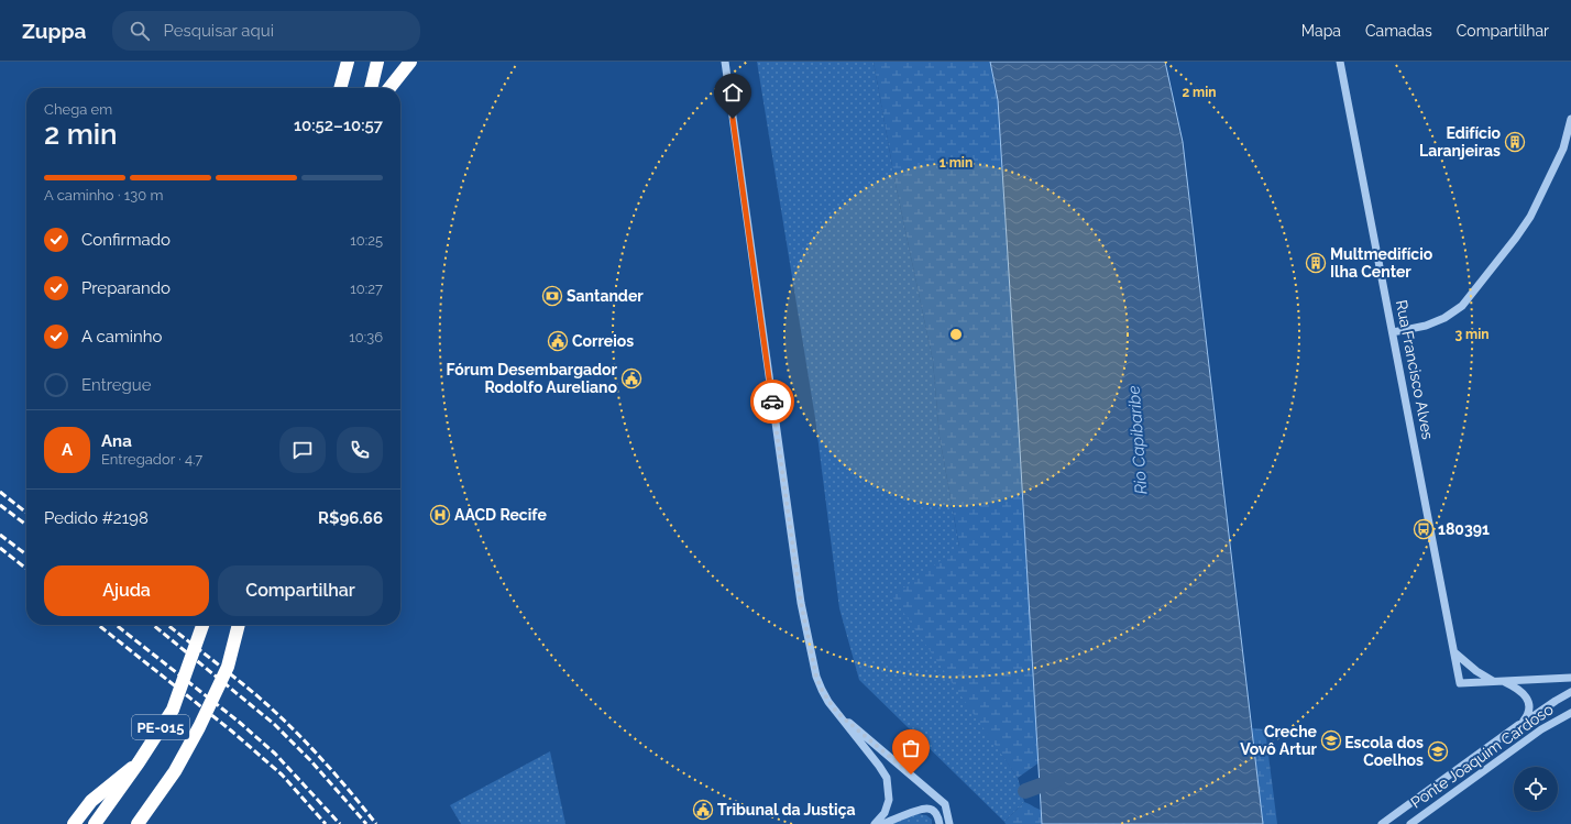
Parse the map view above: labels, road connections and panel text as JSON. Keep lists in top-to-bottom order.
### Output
{
  "streets": {
    "highway": ["PE-015"],
    "street": ["Rua Francisco Alves", "Ponte Joaquim Cardoso"]
  },
  "water": ["Rio Capibaribe"],
  "places": {
    "building": ["Edifício Laranjeiras", "Multmedifício Ilha Center"],
    "bank": ["Santander"],
    "public building": ["Correios", "Fórum Desembargador Rodolfo Aureliano", "Tribunal da Justiça"],
    "hospital": ["AACD Recife"],
    "bus stop": ["180391"],
    "school or university": ["Creche Vovô Artur", "Escola dos Coelhos"]
  },
  "page": {
    "header": "Zuppa",
    "search": "Pesquisar aqui",
    "nav": ["Mapa", "Camadas", "Compartilhar"],
    "heading": ["2 min", "Chega em", "10:52–10:57"],
    "panel": [
      "Ana",
      "Entregador · 4.7",
      "Pedido #2198",
      "R$96.66"
    ],
    "bar": "A caminho · 130 m",
    "list": [
      ["Confirmado", "10:25"],
      ["Preparando", "10:27"],
      ["A caminho", "10:36"],
      "Entregue"
    ],
    "round": "A",
    "buttons": ["Ajuda", "Compartilhar"]
  },
  "rings": ["2 min", "1 min", "3 min"]
}
